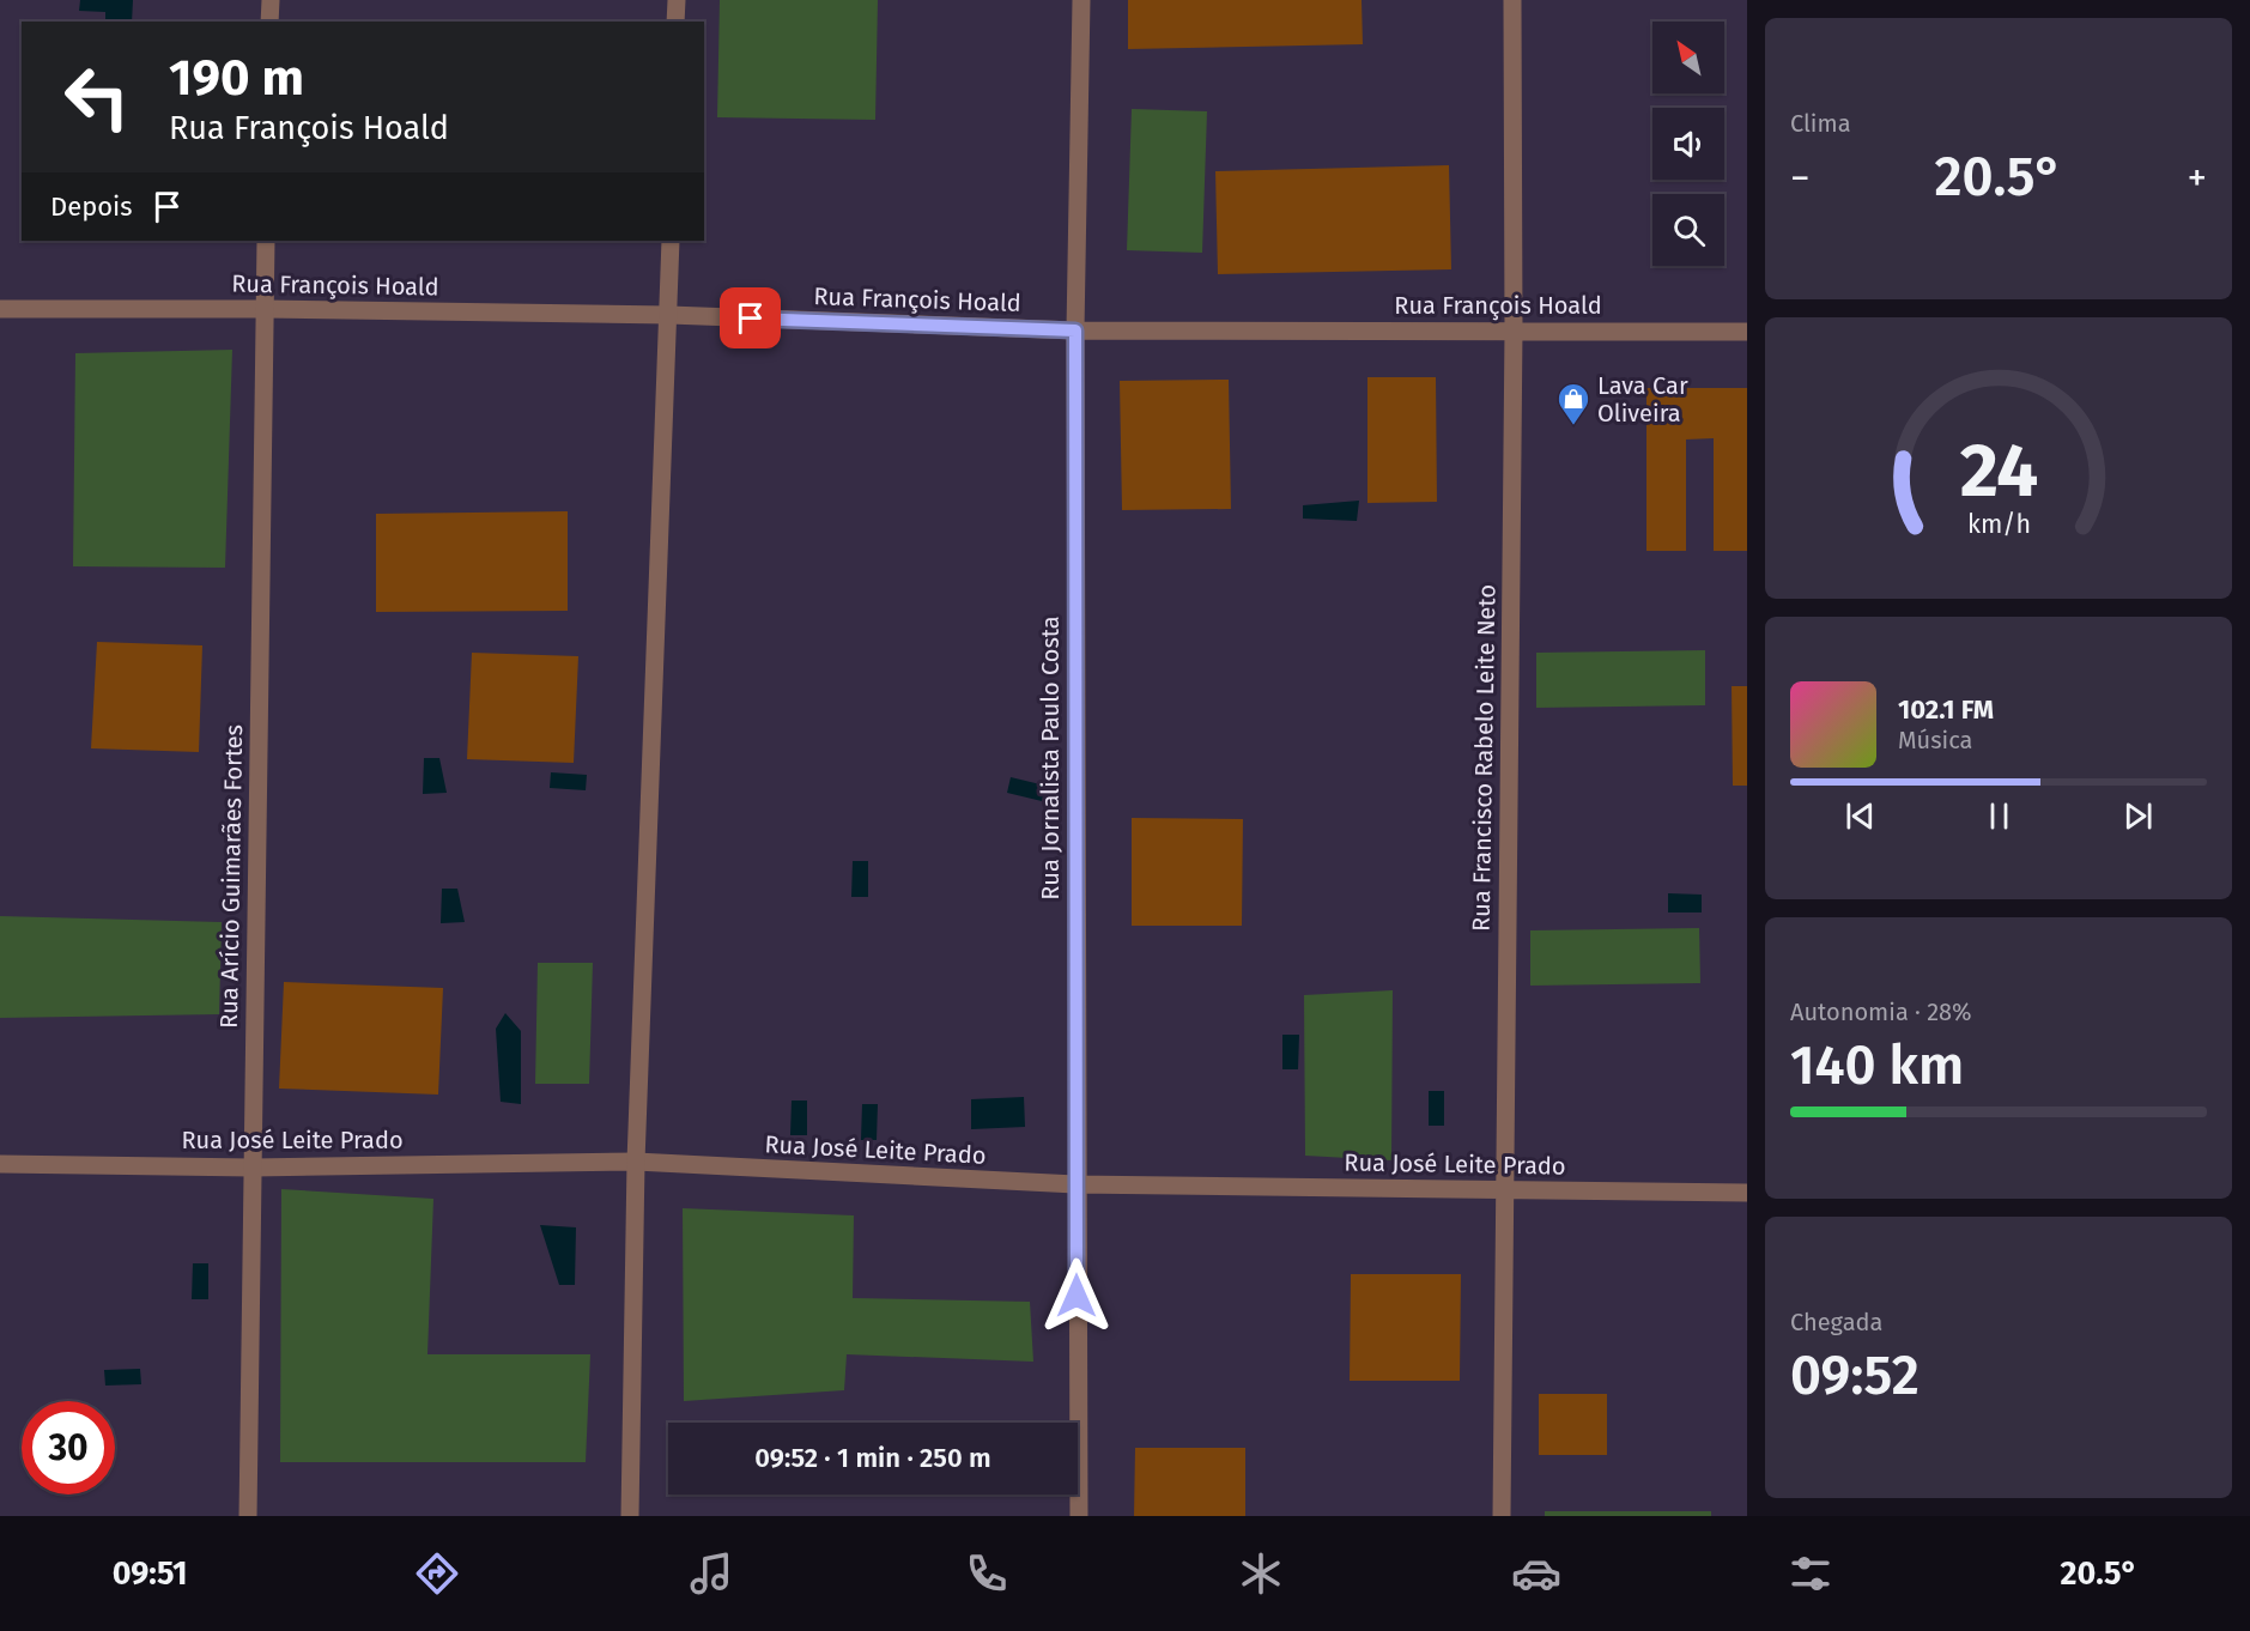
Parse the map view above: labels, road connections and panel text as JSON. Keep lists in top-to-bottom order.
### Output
{
  "streets": {
    "street": [
      "Rua François Hoald",
      "Rua Jornalista Paulo Costa",
      "Rua Francisco Rabelo Leite Neto",
      "Rua Arício Guimarães Fortes",
      "Rua José Leite Prado"
    ]
  },
  "crossings": [
    ["Rua François Hoald", "Rua Jornalista Paulo Costa"],
    ["Rua François Hoald", "Rua Francisco Rabelo Leite Neto"],
    ["Rua François Hoald", "Rua Arício Guimarães Fortes"],
    ["Rua Jornalista Paulo Costa", "Rua José Leite Prado"],
    ["Rua Francisco Rabelo Leite Neto", "Rua José Leite Prado"],
    ["Rua Arício Guimarães Fortes", "Rua José Leite Prado"]
  ],
  "places": {
    "shop": ["Lava Car Oliveira"]
  },
  "north": "top left",
  "page": {
    "tile": [
      "Clima",
      ["Autonomia · 28%", "140 km"],
      ["Chegada", "09:52"]
    ],
    "turn": ["190 m", "Rua François Hoald"],
    "heat": ["−", "20.5°", "+"],
    "then": "Depois",
    "song": ["102.1 FM", "Música"],
    "limit": "30",
    "trip": "09:52 · 1 min · 250 m",
    "tabs": ["09:51", "20.5°"],
    "gauge": ["24", "km/h"]
  }
}
